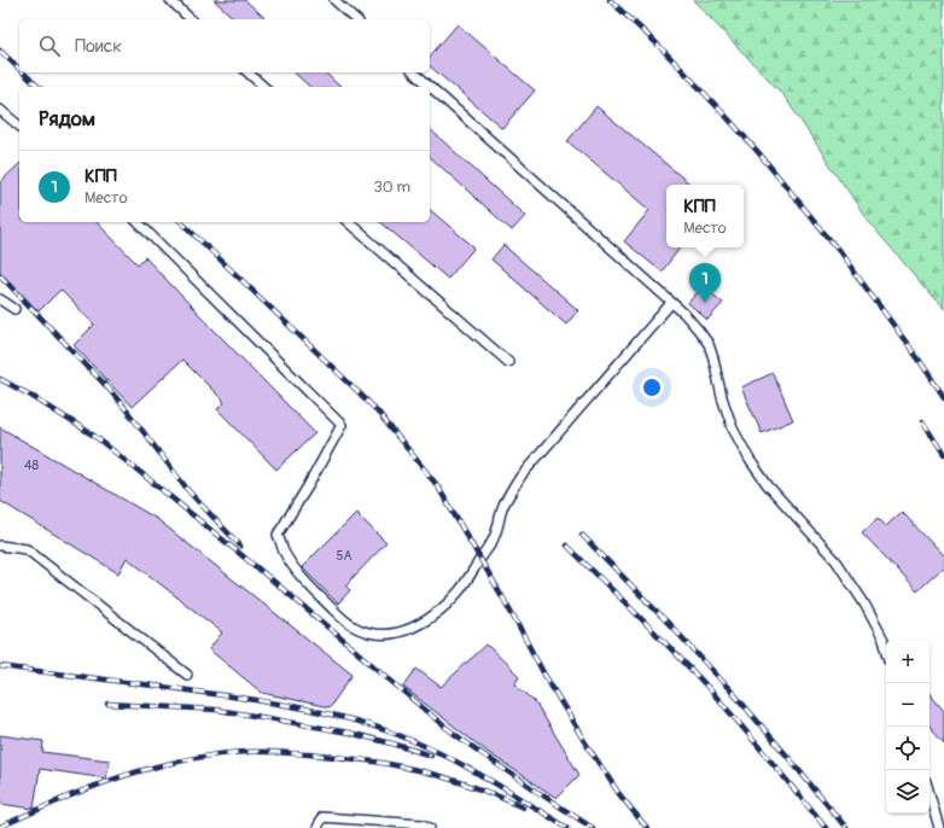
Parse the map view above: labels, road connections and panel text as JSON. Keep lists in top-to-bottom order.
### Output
{
  "house_numbers": ["48", "5А"],
  "page": {
    "search": "Поиск",
    "heading": "Рядом",
    "list": [
      {
        "mark": "1",
        "name": "КПП",
        "note": "Место",
        "value": "30 m"
      }
    ],
    "popup": ["КПП", "Место"],
    "pins": "1",
    "map_buttons": ["+", "−"]
  }
}
